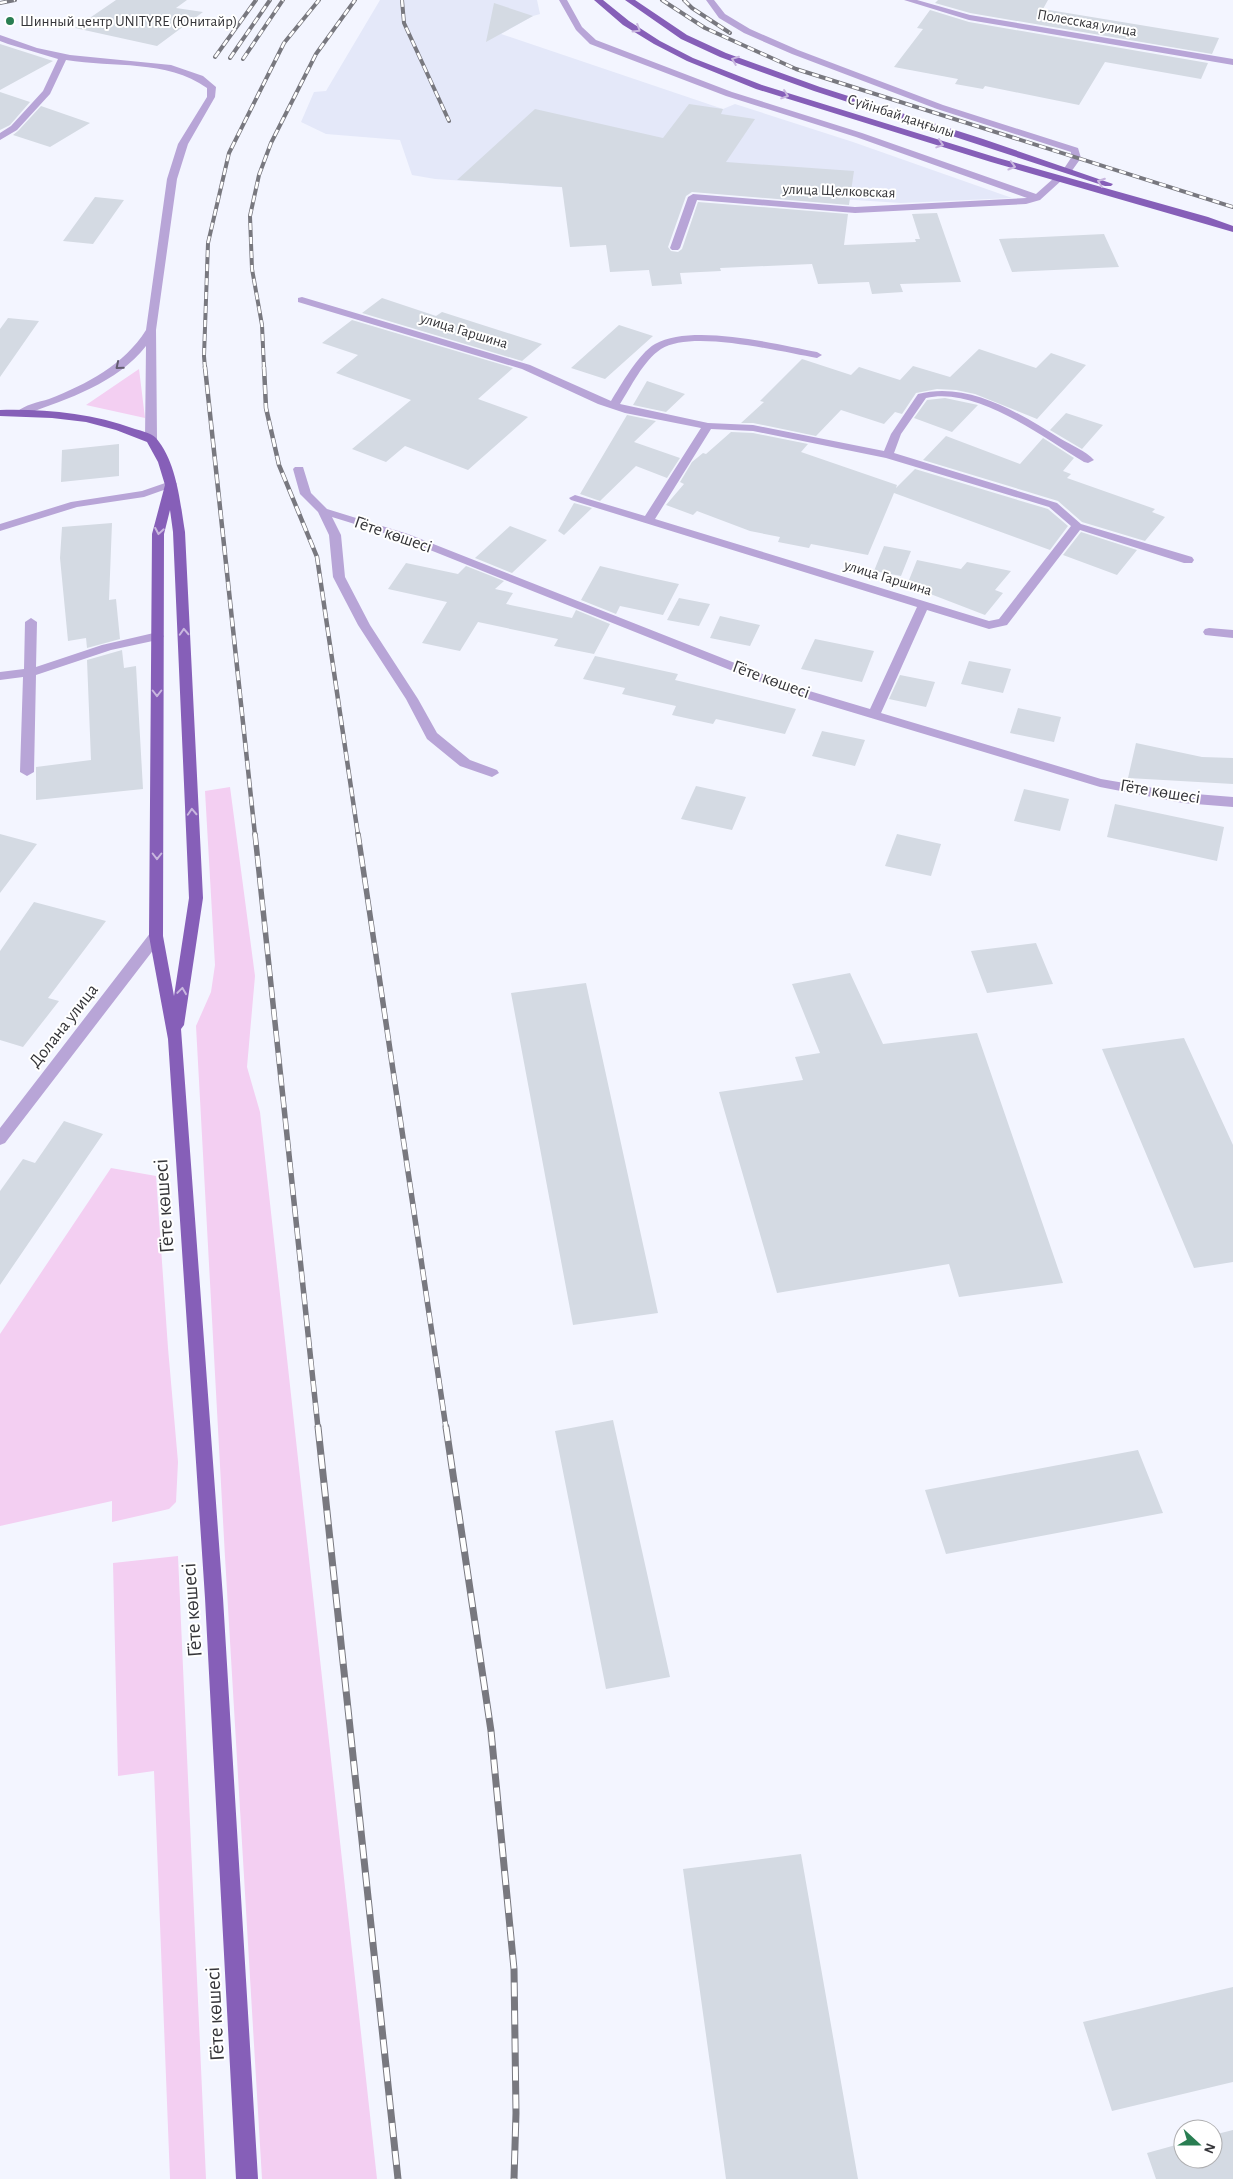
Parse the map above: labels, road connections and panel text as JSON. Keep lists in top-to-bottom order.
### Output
{
  "streets": {
    "main road": ["Сүйінбай даңғылы", "Гёте көшесі"],
    "street": [
      "Полесская улица",
      "улица Щелковская",
      "улица Гаршина",
      "Долана улица"
    ]
  },
  "crossings": [
    ["Гёте көшесі", "Долана улица"]
  ],
  "places": ["Шинный центр UNITYRE (Юнитайр)"],
  "north": "right"
}
